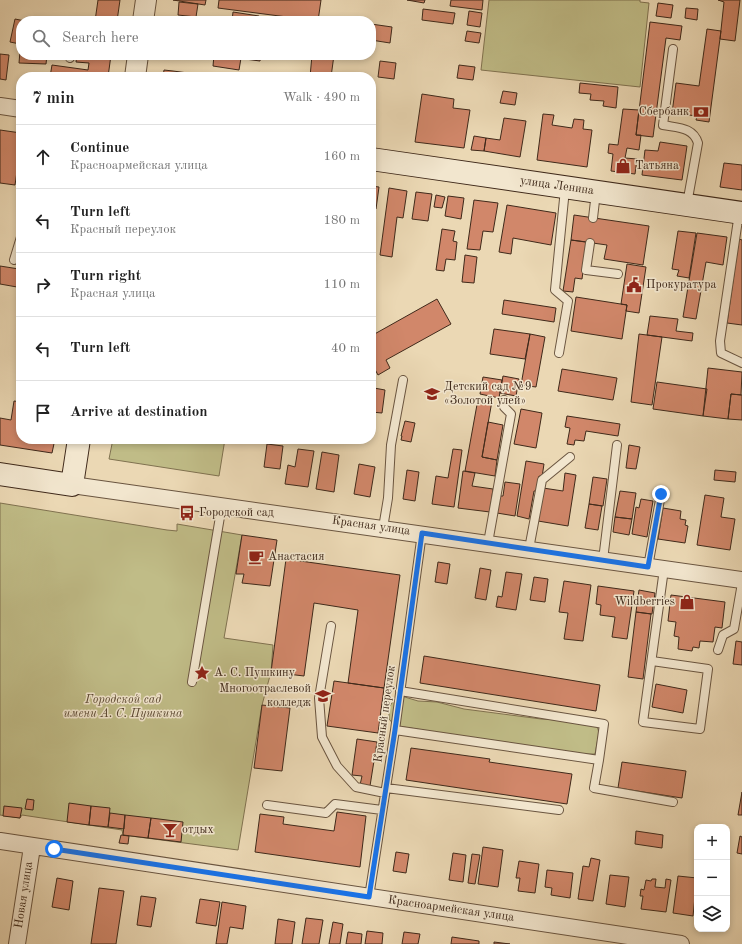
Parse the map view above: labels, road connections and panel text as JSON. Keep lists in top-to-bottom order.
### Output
{
  "streets": {
    "main road": ["улица Ленина"],
    "street": ["Красная улица", "Новая улица", "Красноармейская улица"],
    "lane": ["Красный переулок"]
  },
  "crossings": [
    ["Красная улица", "Красный переулок"],
    ["Красный переулок", "Красноармейская улица"],
    ["Новая улица", "Красноармейская улица"]
  ],
  "parks": ["Городской сад имени А. С. Пушкина"],
  "places": {
    "bank": ["Сбербанк"],
    "shop": ["Татьяна", "Wildberries"],
    "public building": ["Прокуратура"],
    "school or university": ["Детский сад №9 «Золотой улей»", "Многоотраслевой колледж"],
    "bus stop": ["Городской сад"],
    "cafe": ["Анастасия"],
    "place": ["А. С. Пушкину"],
    "bar": ["отдых"]
  },
  "page": {
    "search": "Search here",
    "heading": ["7 min", "Walk · 490 m"],
    "list": [
      ["Continue", "Красноармейская улица", "160 m"],
      ["Turn left", "Красный переулок", "180 m"],
      ["Turn right", "Красная улица", "110 m"],
      ["Turn left", "40 m"],
      "Arrive at destination"
    ],
    "map_buttons": ["+", "−"]
  }
}
